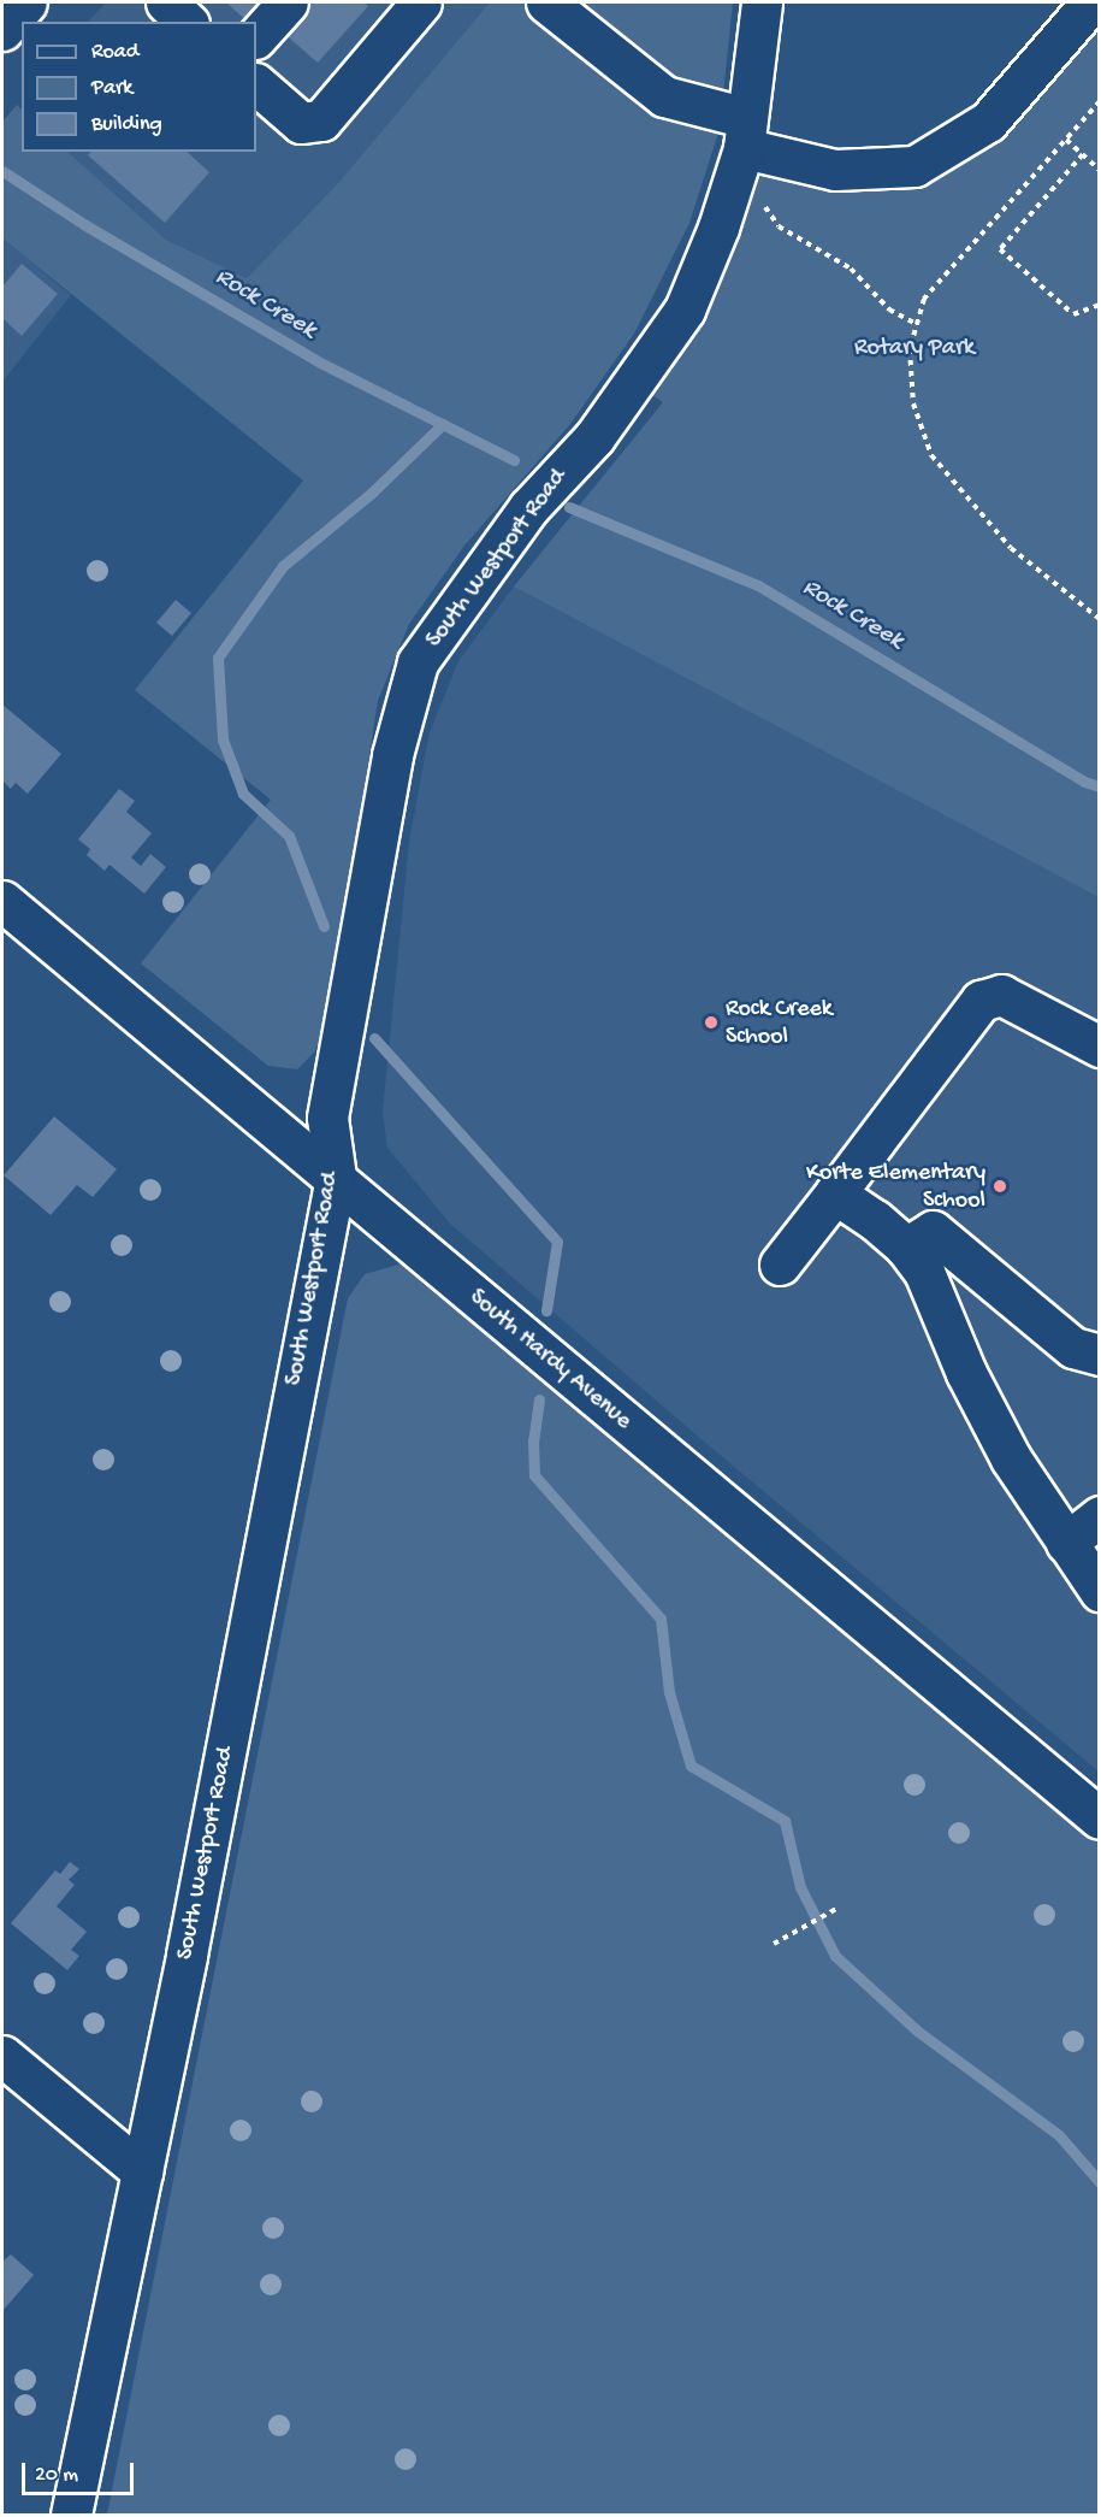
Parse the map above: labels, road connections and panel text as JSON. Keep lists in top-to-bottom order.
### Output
{
  "streets": {
    "street": ["South Westport Road", "South Hardy Avenue"]
  },
  "crossings": [
    ["South Westport Road", "South Hardy Avenue"]
  ],
  "water": ["Rock Creek"],
  "parks": ["Rotary Park"],
  "places": ["Rock Creek School", "Korte Elementary School"],
  "legend": ["Road", "Park", "Building"],
  "scale_bar": "20 m"
}
